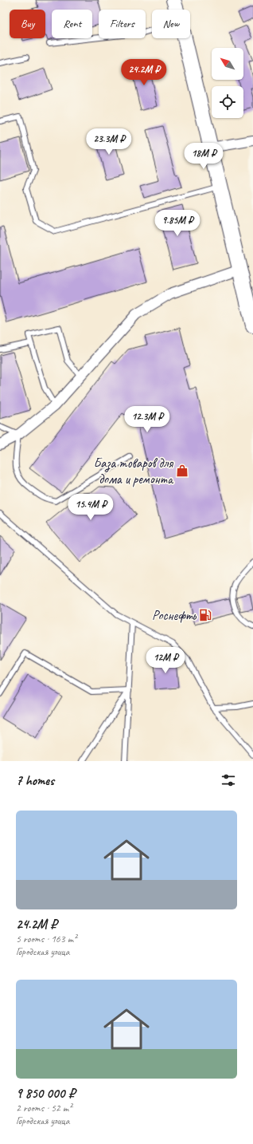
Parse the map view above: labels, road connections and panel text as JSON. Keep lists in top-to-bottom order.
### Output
{
  "places": {
    "shop": ["База товаров для дома и ремонта"],
    "fuel station": ["Роснефть"]
  },
  "north": "top left",
  "page": {
    "chip": [
      "Buy",
      "Rent",
      "Filters",
      "New"
    ],
    "price": [
      "24.2M ₽",
      "23.3M ₽",
      "18M ₽",
      "9.85M ₽",
      "12.3M ₽",
      "15.4M ₽",
      "12M ₽"
    ],
    "heading": "7 homes",
    "list": [
      {
        "name": "24.2M ₽",
        "note": "5 rooms · 163 m² · Городская улица"
      },
      {
        "name": "9 850 000 ₽",
        "note": "2 rooms · 52 m² · Городская улица"
      }
    ]
  }
}
